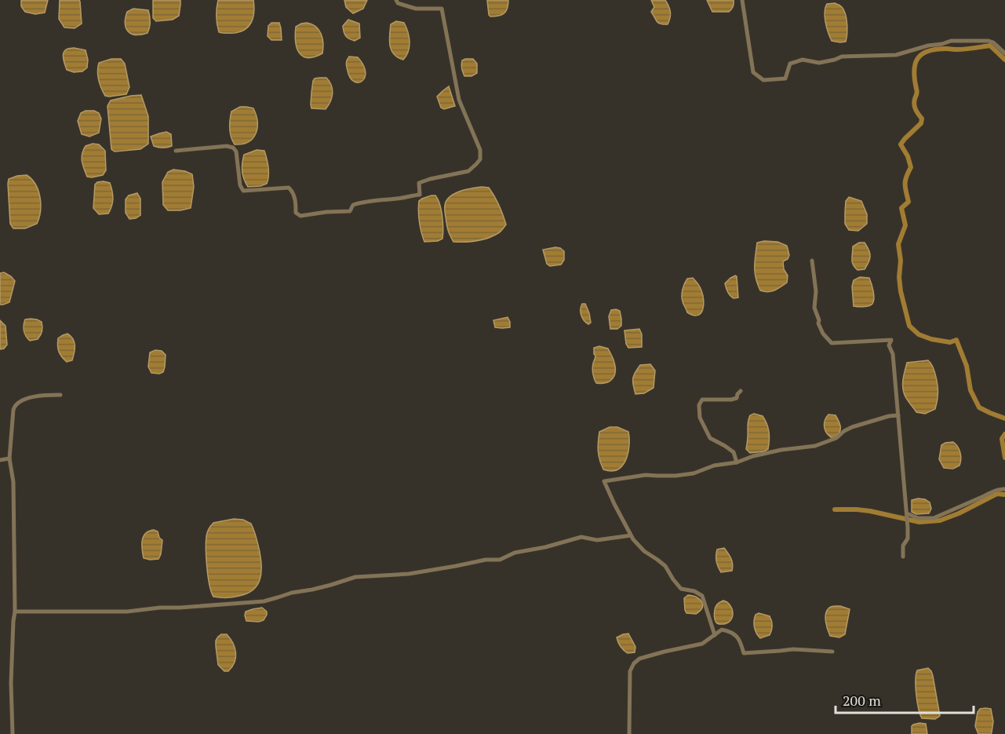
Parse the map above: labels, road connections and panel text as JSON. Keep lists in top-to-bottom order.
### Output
{
  "scale_bar": "200 m"
}
